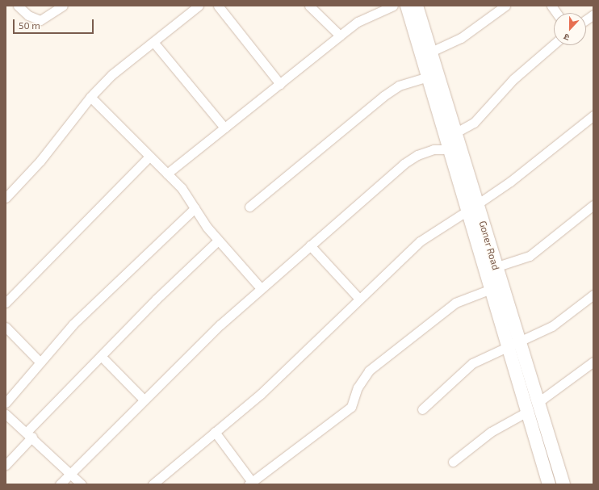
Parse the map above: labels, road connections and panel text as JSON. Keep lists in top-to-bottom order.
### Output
{
  "streets": {
    "street": ["Goner Road"]
  },
  "scale_bar": "50 m",
  "north": "bottom"
}
